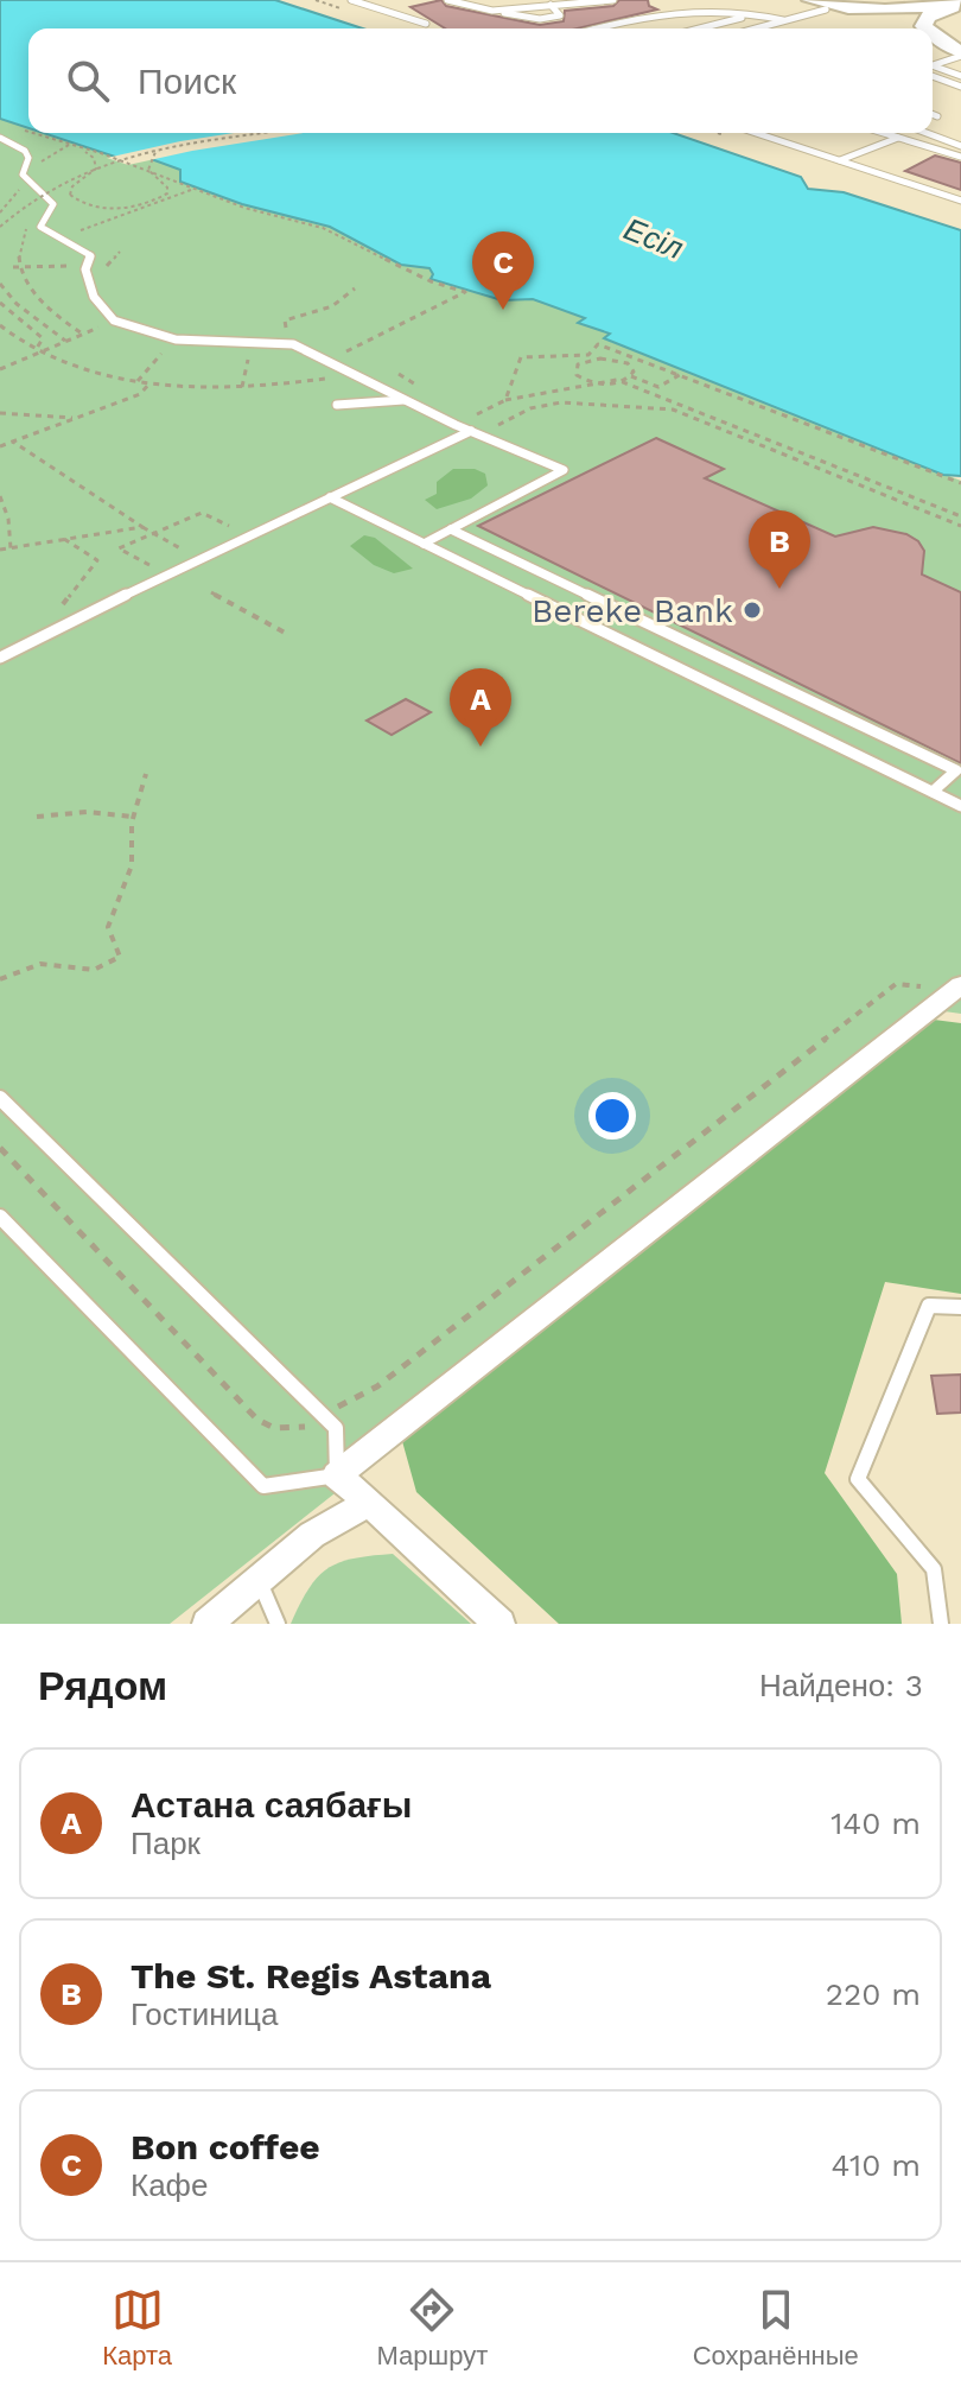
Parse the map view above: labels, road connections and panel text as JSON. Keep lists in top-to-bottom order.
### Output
{
  "water": ["Есіл"],
  "places": ["Bereke Bank"],
  "page": {
    "search": "Поиск",
    "pins": ["C", "B", "A"],
    "heading": ["Рядом", "Найдено: 3"],
    "list": [
      {
        "mark": "A",
        "name": "Астана саябағы",
        "note": "Парк",
        "value": "140 m"
      },
      {
        "mark": "B",
        "name": "The St. Regis Astana",
        "note": "Гостиница",
        "value": "220 m"
      },
      {
        "mark": "C",
        "name": "Bon coffee",
        "note": "Кафе",
        "value": "410 m"
      }
    ],
    "nav": ["Карта", "Маршрут", "Сохранённые"]
  }
}
